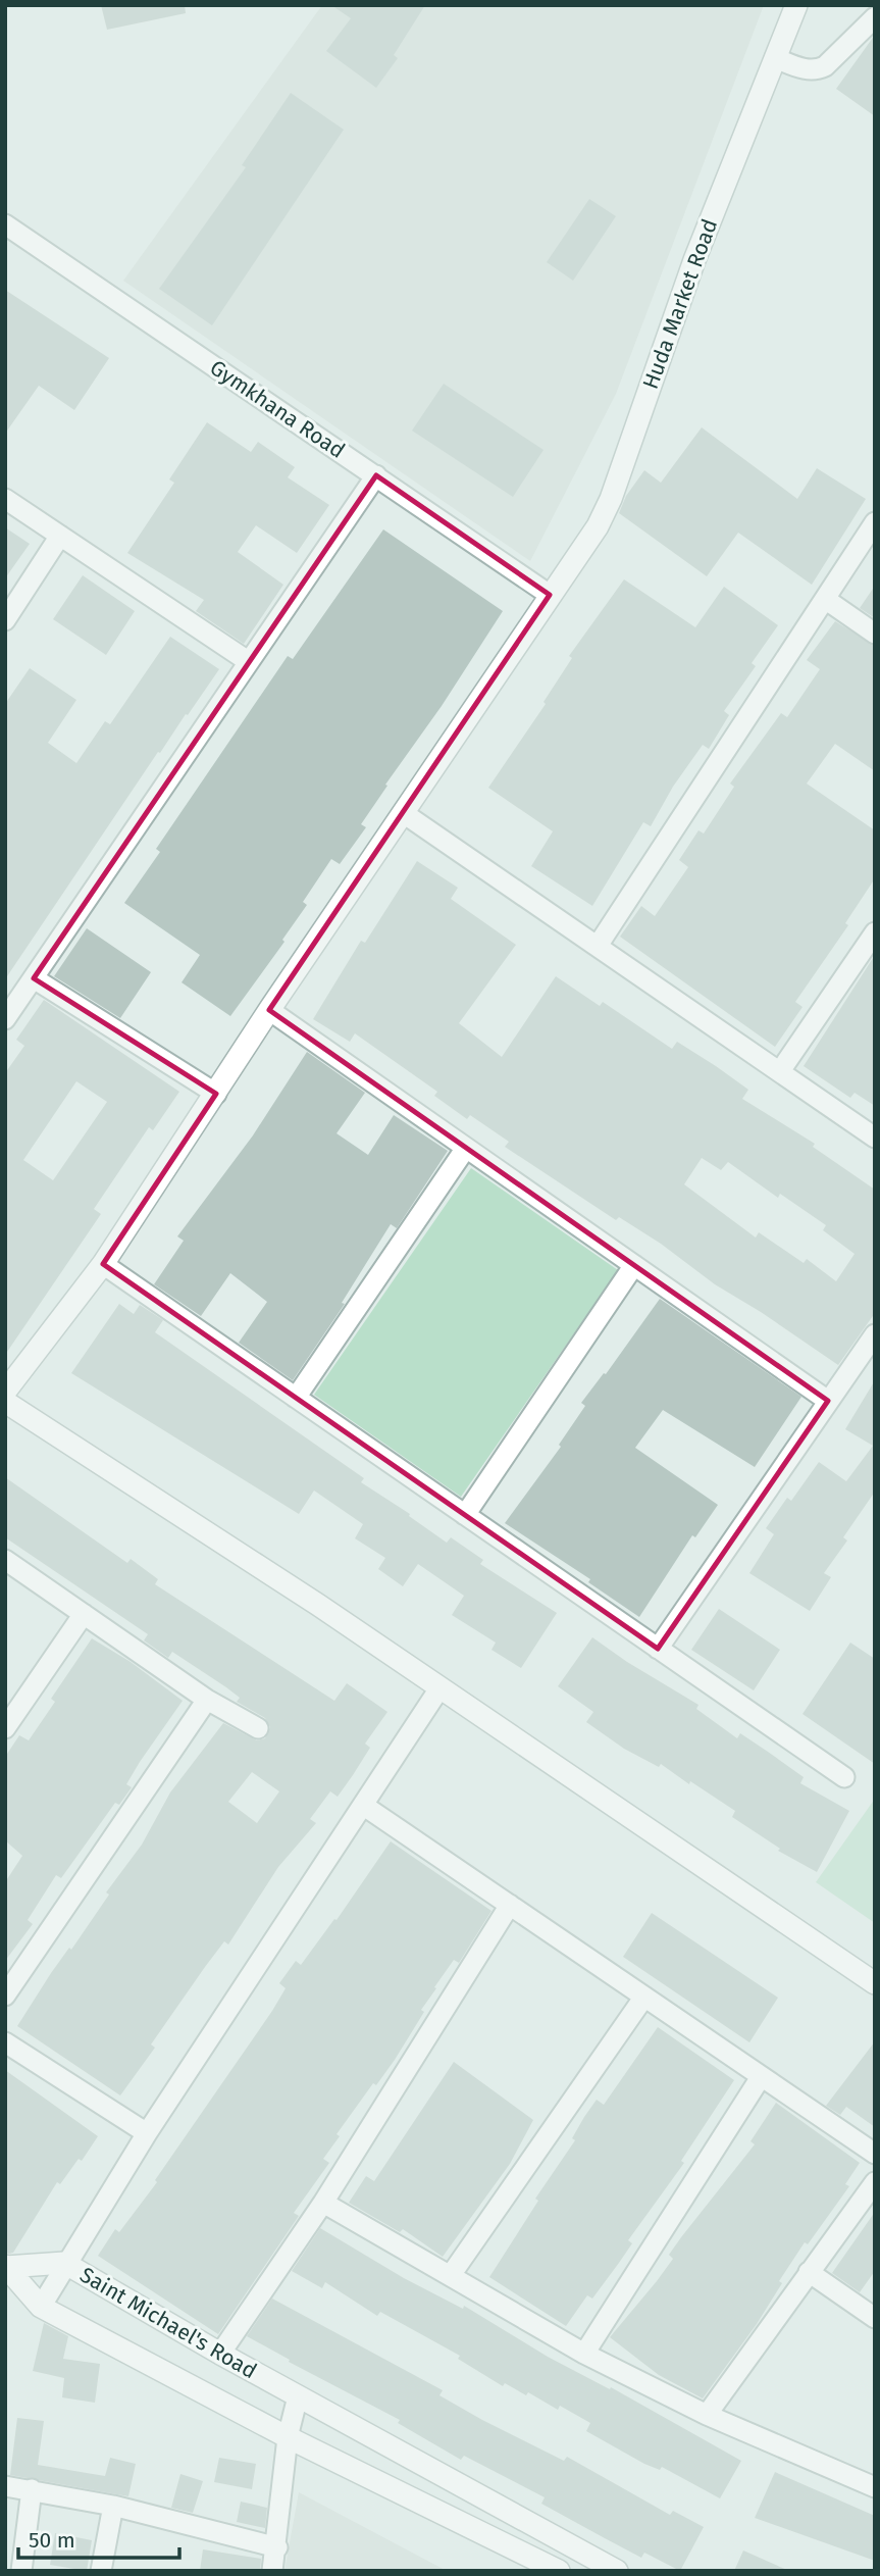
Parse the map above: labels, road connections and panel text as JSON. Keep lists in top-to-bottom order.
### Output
{
  "streets": {
    "street": ["Huda Market Road", "Gymkhana Road", "Saint Michael's Road"]
  },
  "crossings": [
    ["Huda Market Road", "Gymkhana Road"]
  ],
  "scale_bar": "50 m"
}
